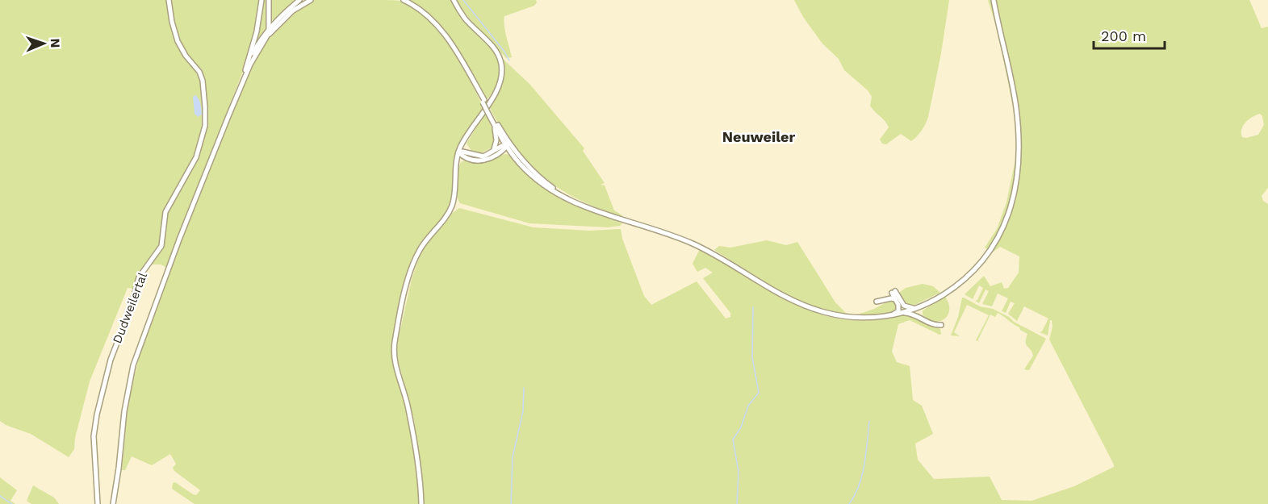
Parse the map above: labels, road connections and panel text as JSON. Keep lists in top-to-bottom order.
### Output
{
  "streets": {
    "main road": ["Dudweilertal"]
  },
  "districts": ["Neuweiler"],
  "scale_bar": "200 m",
  "north": "right"
}
